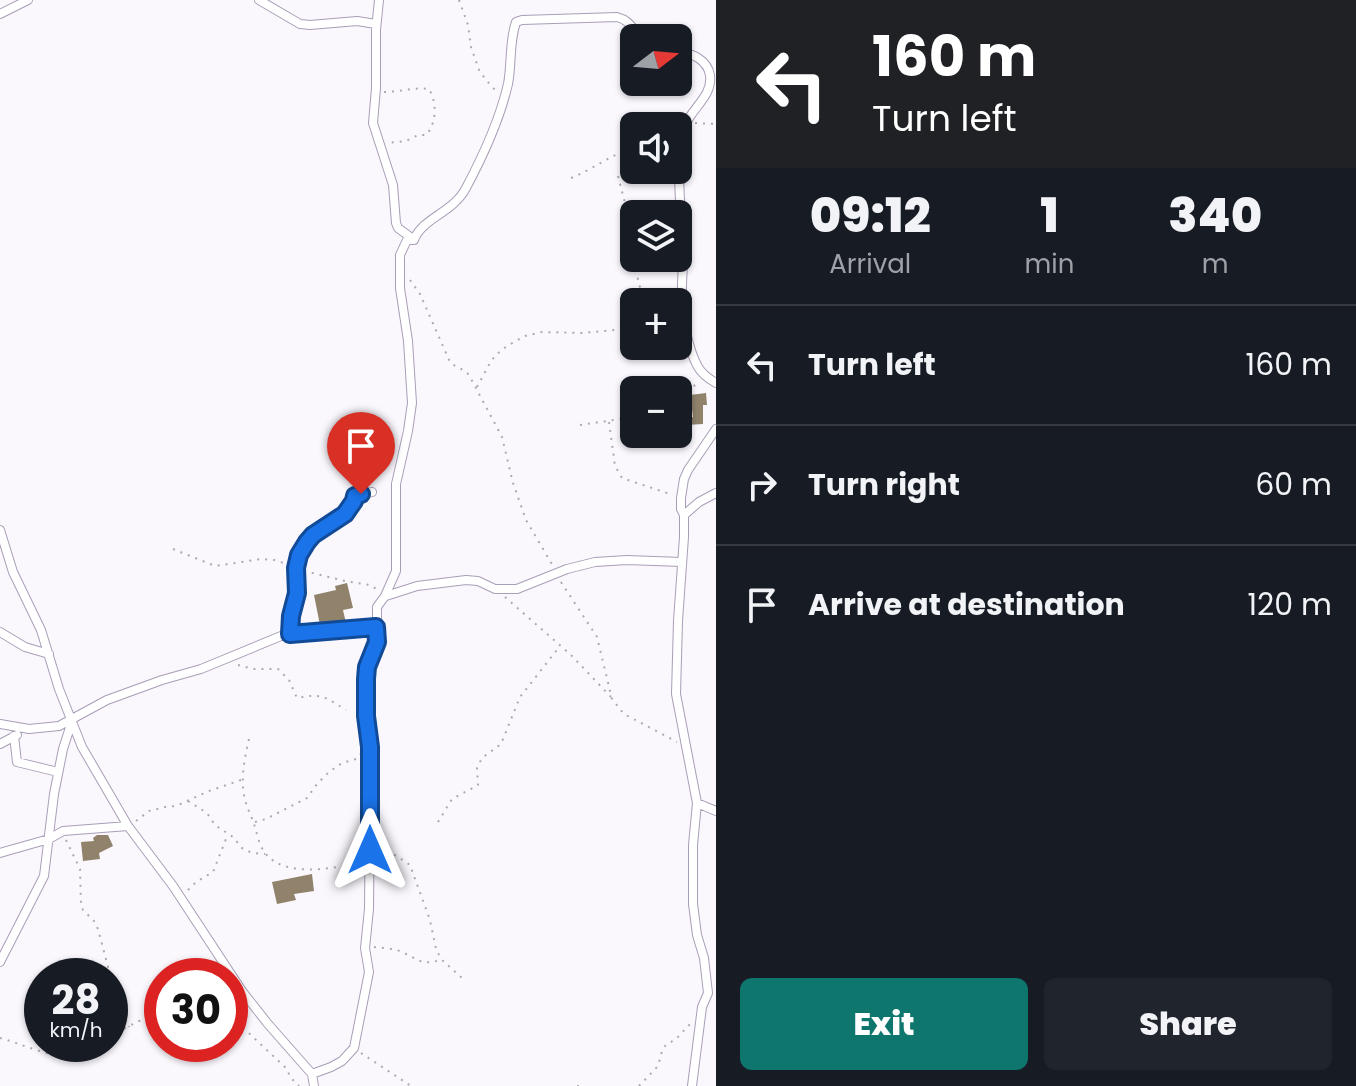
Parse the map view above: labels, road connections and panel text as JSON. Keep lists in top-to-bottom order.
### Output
{
  "north": "right",
  "page": {
    "turn": ["160 m", "Turn left"],
    "map_buttons": ["+", "−"],
    "eta": [
      "09:12",
      "Arrival",
      "1",
      "min",
      "340",
      "m"
    ],
    "list": [
      {
        "name": "Turn left",
        "value": "160 m"
      },
      {
        "name": "Turn right",
        "value": "60 m"
      },
      {
        "name": "Arrive at destination",
        "value": "120 m"
      }
    ],
    "speed": "28 km/h",
    "limit": "30",
    "buttons": ["Exit", "Share"]
  }
}
